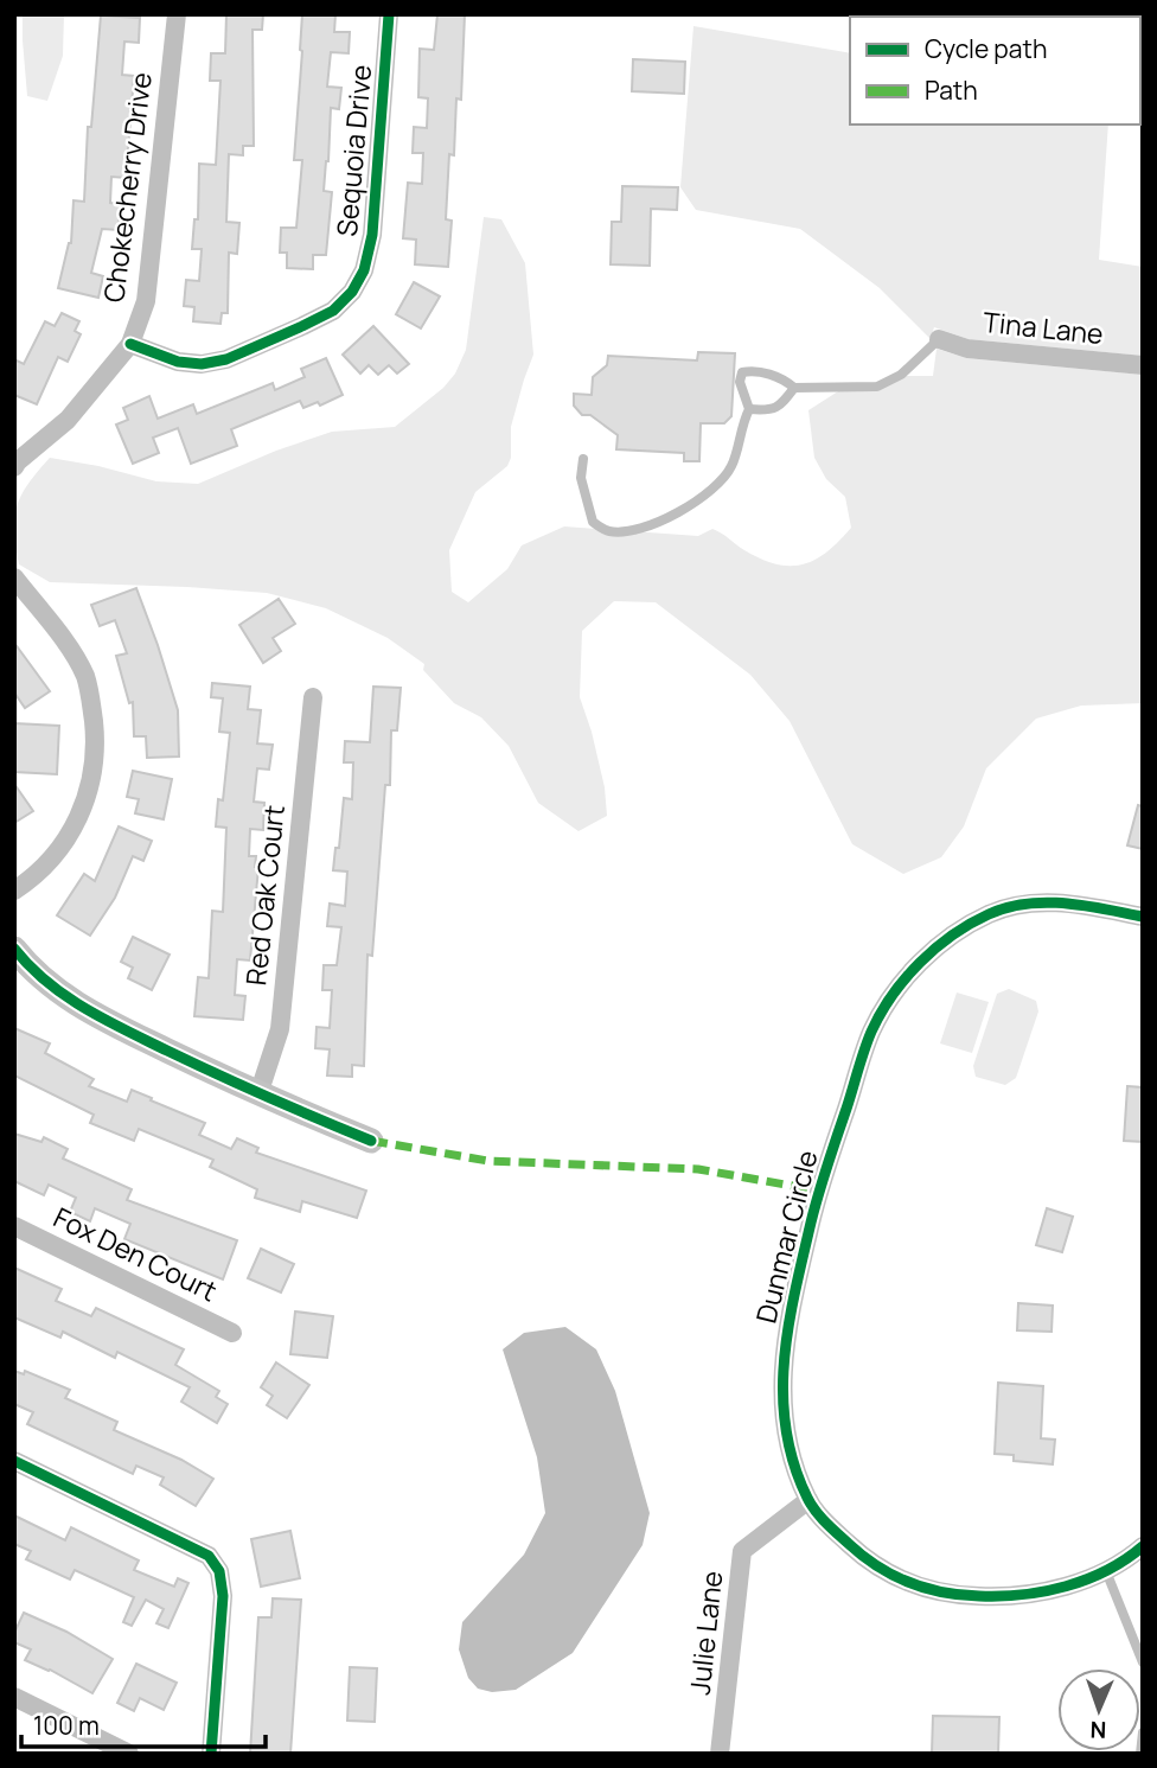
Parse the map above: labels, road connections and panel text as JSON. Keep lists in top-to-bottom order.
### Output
{
  "streets": {
    "street": [
      "Sequoia Drive",
      "Chokecherry Drive",
      "Tina Lane",
      "Red Oak Court",
      "Dunmar Circle",
      "Fox Den Court",
      "Julie Lane"
    ]
  },
  "crossings": [
    ["Sequoia Drive", "Chokecherry Drive"],
    ["Dunmar Circle", "Julie Lane"]
  ],
  "legend": ["Cycle path", "Path"],
  "scale_bar": "100 m",
  "north": "bottom"
}
